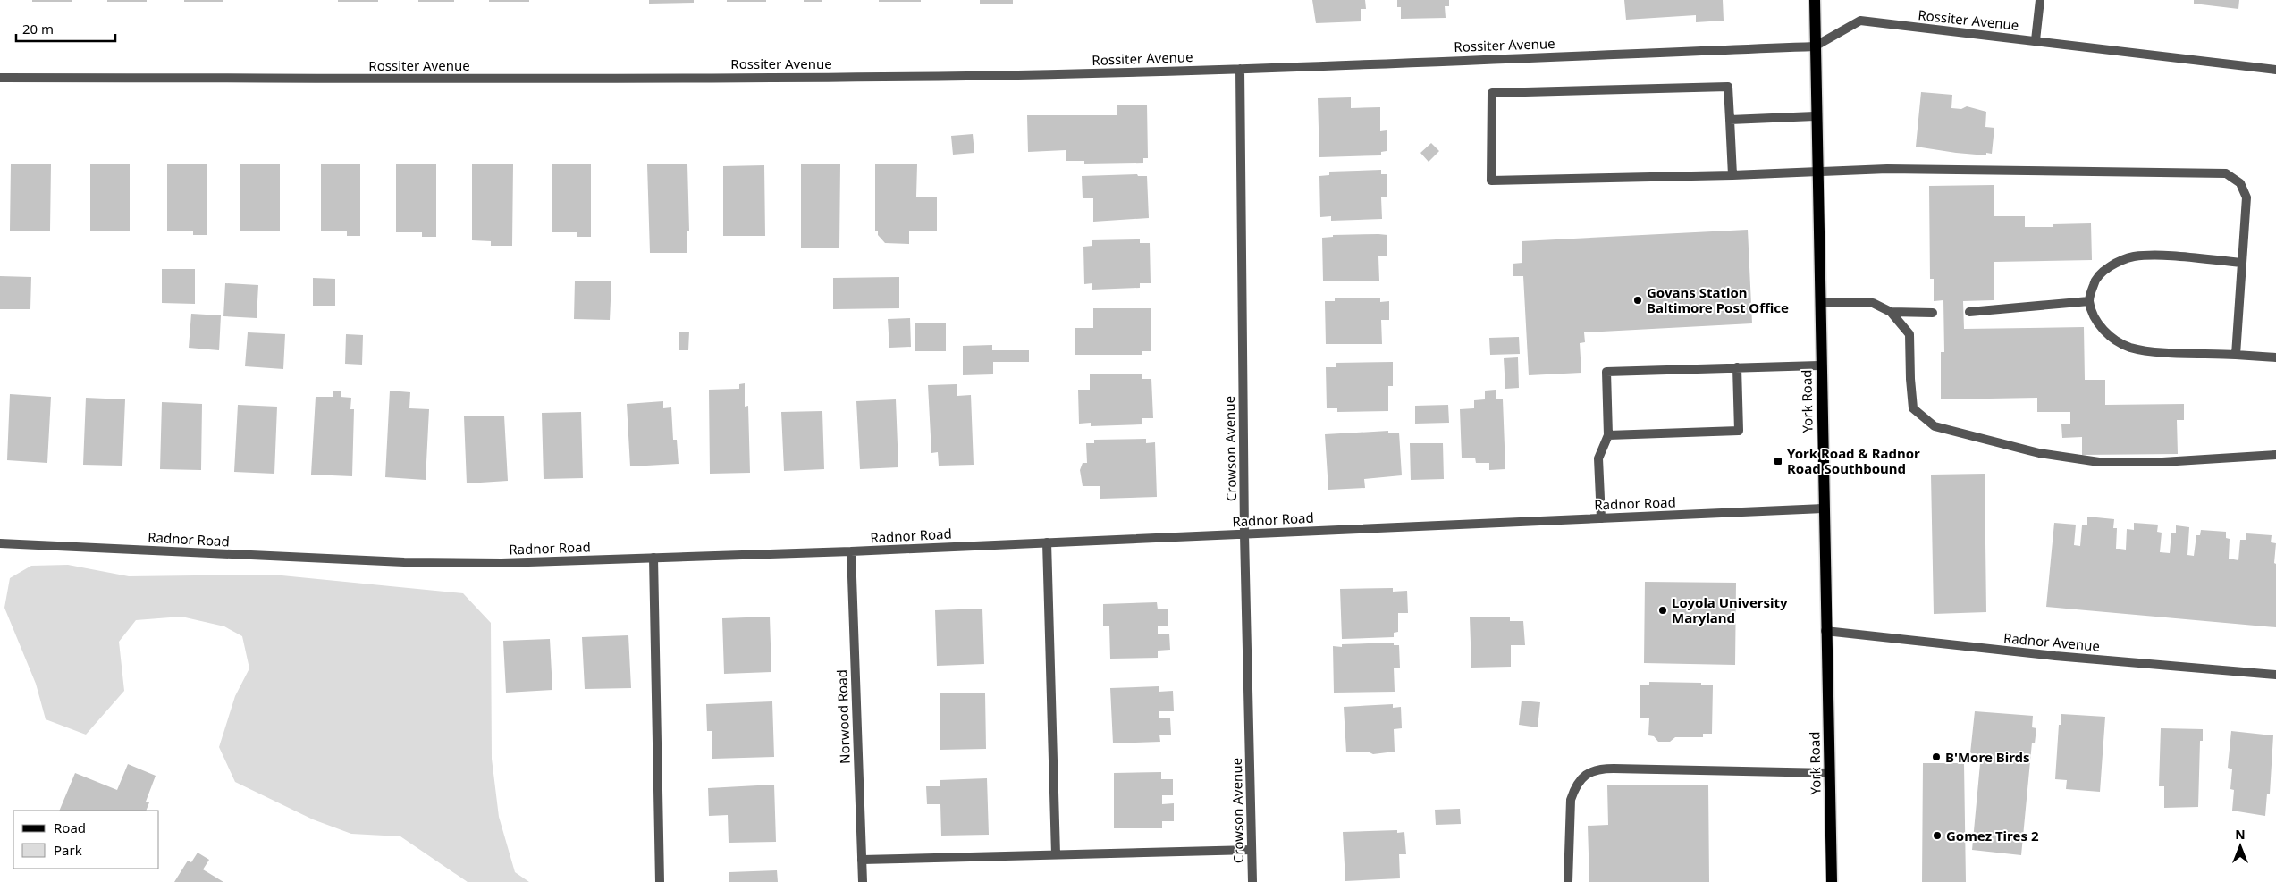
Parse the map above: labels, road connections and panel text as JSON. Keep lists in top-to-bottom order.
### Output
{
  "streets": {
    "main road": ["York Road"],
    "street": [
      "Rossiter Avenue",
      "Crowson Avenue",
      "Radnor Road",
      "Radnor Avenue",
      "Norwood Road"
    ]
  },
  "crossings": [
    ["Rossiter Avenue", "York Road"],
    ["Rossiter Avenue", "Crowson Avenue"],
    ["York Road", "Radnor Road"],
    ["York Road", "Radnor Avenue"],
    ["Crowson Avenue", "Radnor Road"],
    ["Radnor Road", "Norwood Road"]
  ],
  "places": {
    "other": [
      "Govans Station Baltimore Post Office",
      "Loyola University Maryland",
      "B'More Birds",
      "Gomez Tires 2"
    ],
    "transit": ["York Road & Radnor Road Southbound"]
  },
  "legend": ["Road", "Park"],
  "scale_bar": "20 m",
  "north": "top"
}
